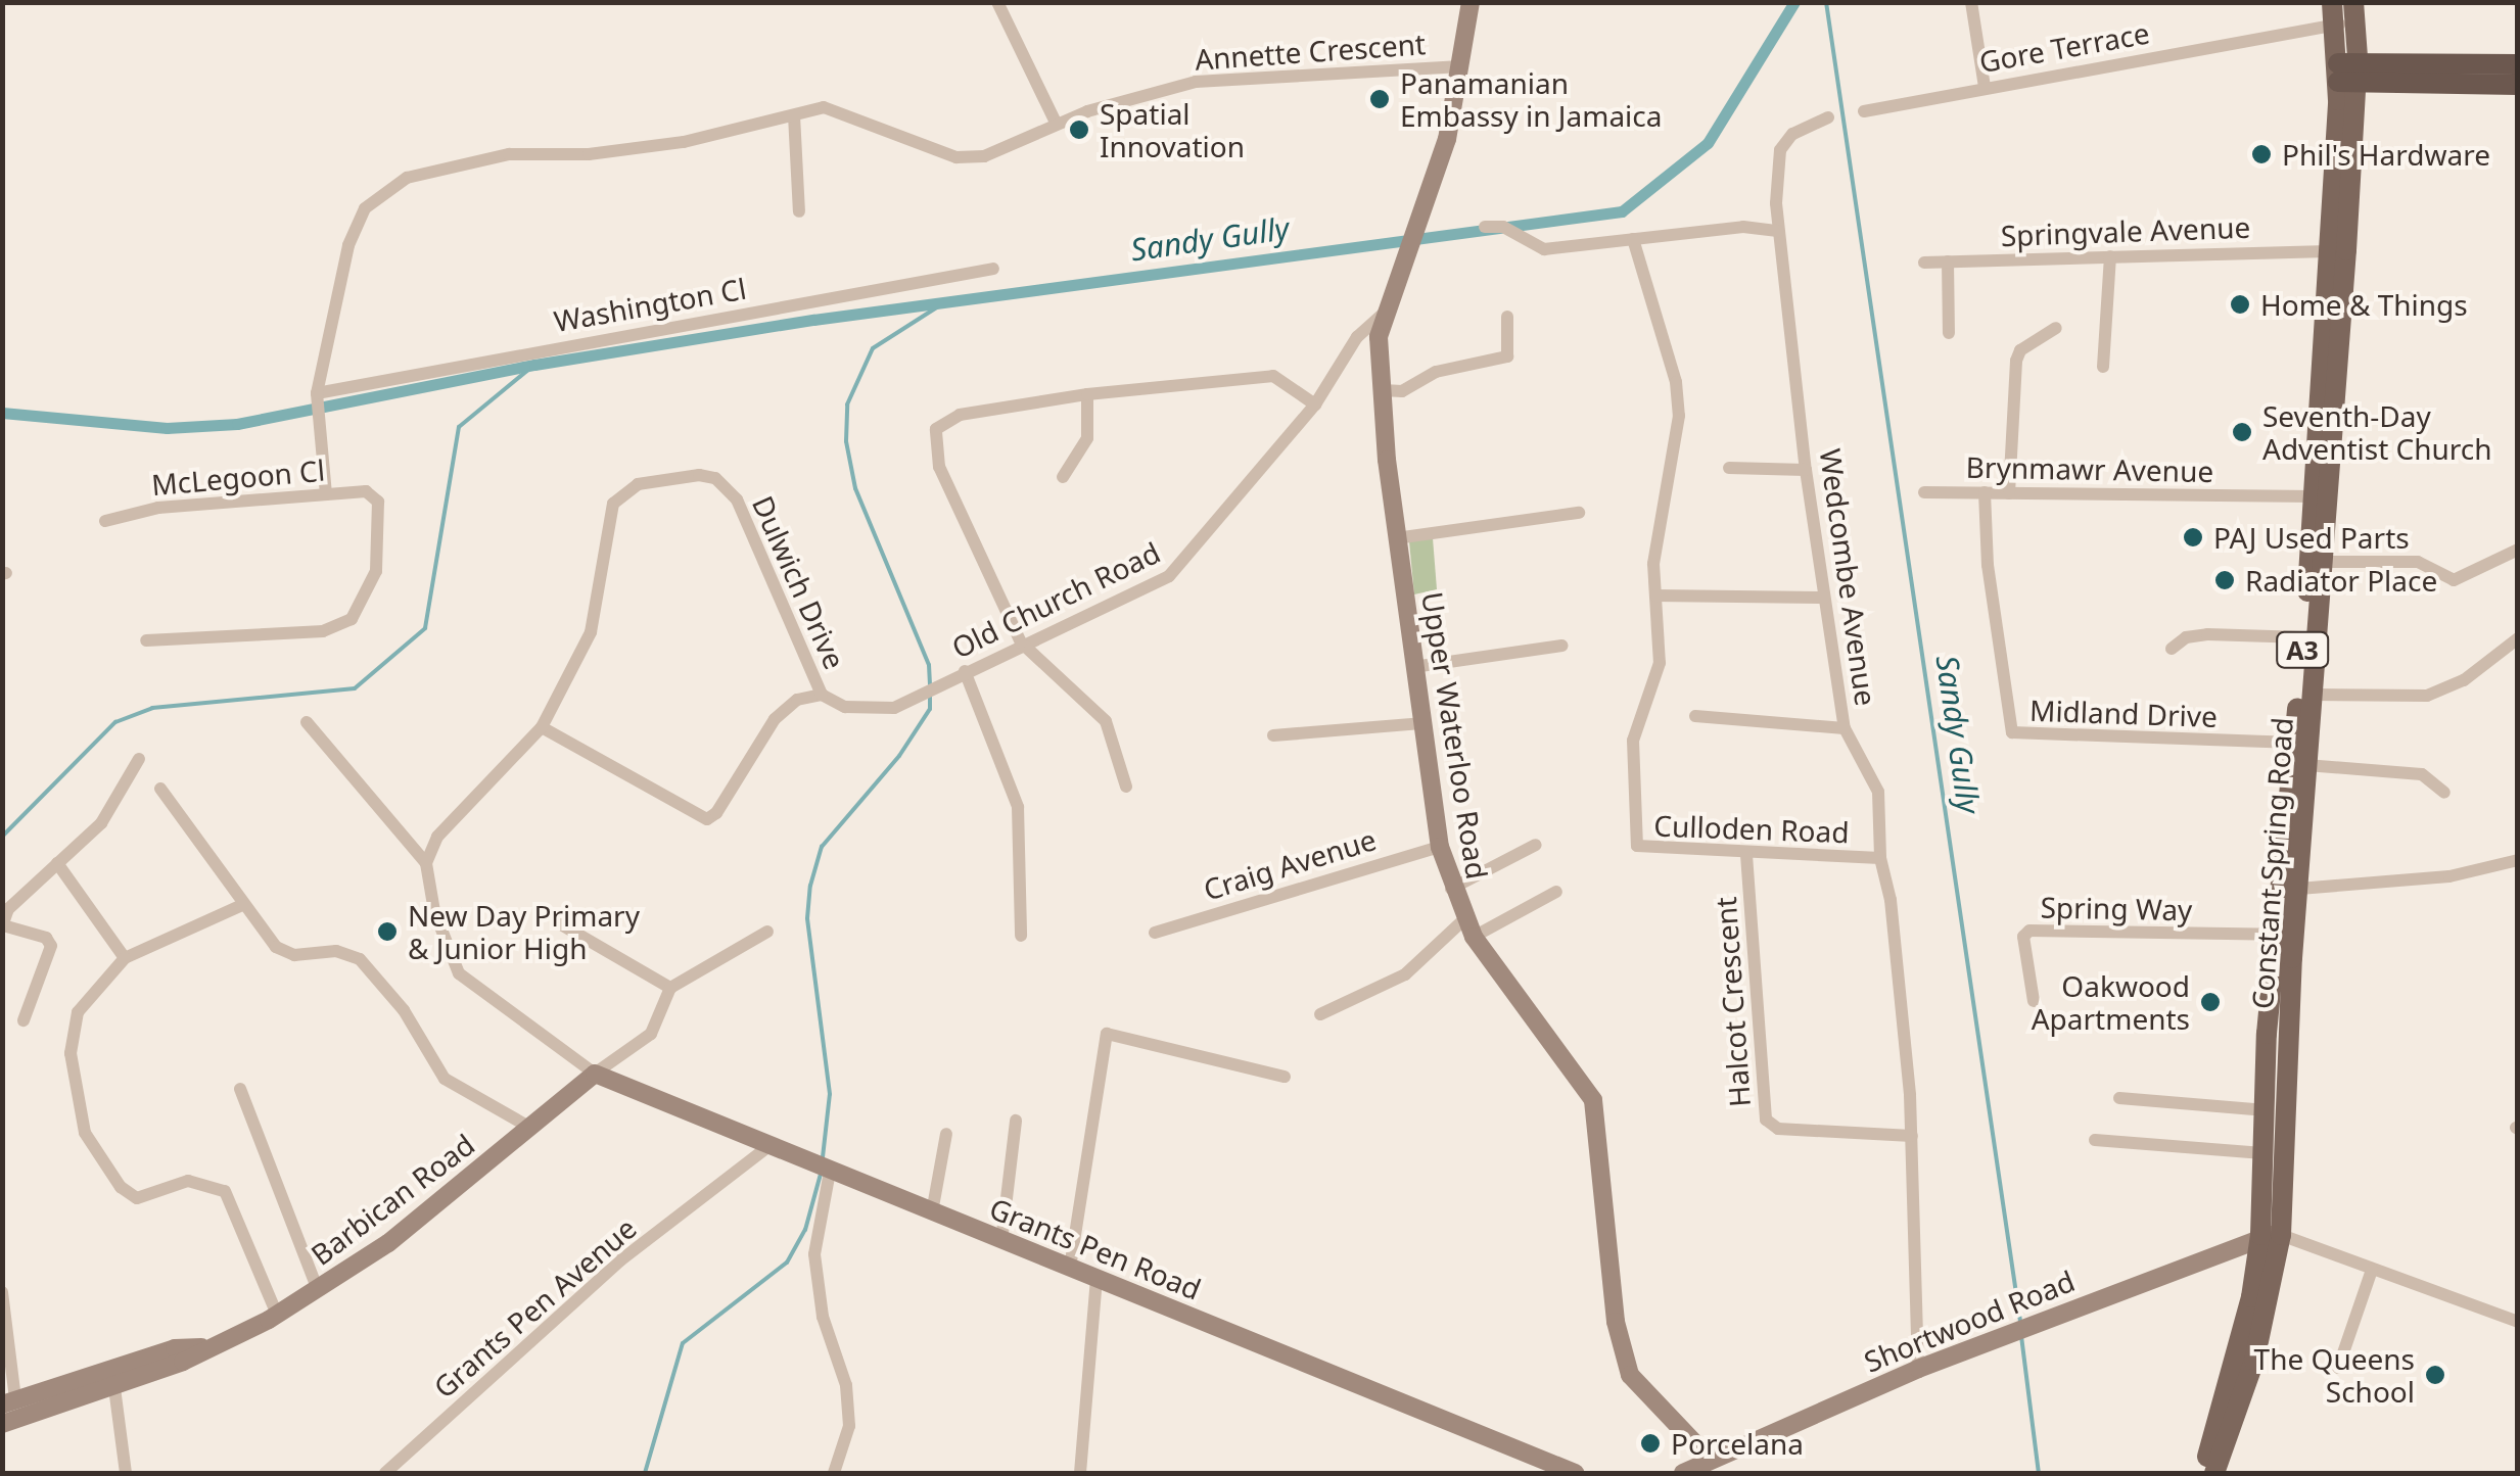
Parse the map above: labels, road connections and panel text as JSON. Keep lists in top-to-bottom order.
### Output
{
  "streets": {
    "main road": [
      "A3",
      "Upper Waterloo Road",
      "Constant Spring Road",
      "Barbican Road",
      "Grants Pen Road",
      "Shortwood Road"
    ],
    "street": [
      "Gore Terrace",
      "Annette Crescent",
      "Springvale Avenue",
      "Washington Cl",
      "Brynmawr Avenue",
      "McLegoon Cl",
      "Wedcombe Avenue",
      "Dulwich Drive",
      "Old Church Road",
      "Midland Drive",
      "Culloden Road",
      "Craig Avenue",
      "Spring Way",
      "Halcot Crescent",
      "Grants Pen Avenue"
    ]
  },
  "crossings": [
    ["Gore Terrace", "Constant Spring Road"],
    ["Annette Crescent", "Washington Cl"],
    ["Annette Crescent", "McLegoon Cl"],
    ["Springvale Avenue", "Constant Spring Road"],
    ["Brynmawr Avenue", "Midland Drive"],
    ["Brynmawr Avenue", "Constant Spring Road"],
    ["Wedcombe Avenue", "Culloden Road"],
    ["Wedcombe Avenue", "Halcot Crescent"],
    ["Wedcombe Avenue", "Shortwood Road"],
    ["Dulwich Drive", "Old Church Road"],
    ["Old Church Road", "Upper Waterloo Road"],
    ["Midland Drive", "Constant Spring Road"],
    ["Upper Waterloo Road", "Craig Avenue"],
    ["Upper Waterloo Road", "Shortwood Road"],
    ["Culloden Road", "Halcot Crescent"],
    ["Constant Spring Road", "Spring Way"],
    ["Constant Spring Road", "Shortwood Road"],
    ["Barbican Road", "Grants Pen Road"],
    ["Grants Pen Road", "Grants Pen Avenue"]
  ],
  "water": ["Sandy Gully"],
  "places": [
    "Panamanian Embassy in Jamaica",
    "Spatial Innovation",
    "Phil's Hardware",
    "Home & Things",
    "Seventh-Day Adventist Church",
    "PAJ Used Parts",
    "Radiator Place",
    "New Day Primary & Junior High",
    "Oakwood Apartments",
    "The Queens School",
    "Porcelana"
  ]
}
